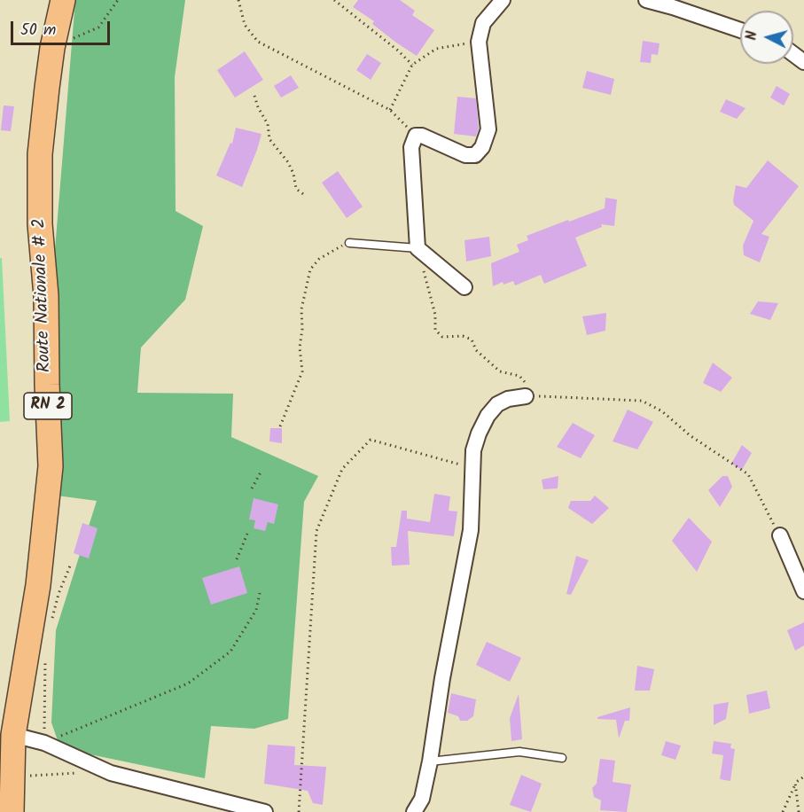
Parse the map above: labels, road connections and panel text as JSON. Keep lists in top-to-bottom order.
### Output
{
  "streets": {
    "main road": ["Route Nationale # 2", "RN 2"]
  },
  "scale_bar": "50 m",
  "north": "left"
}
